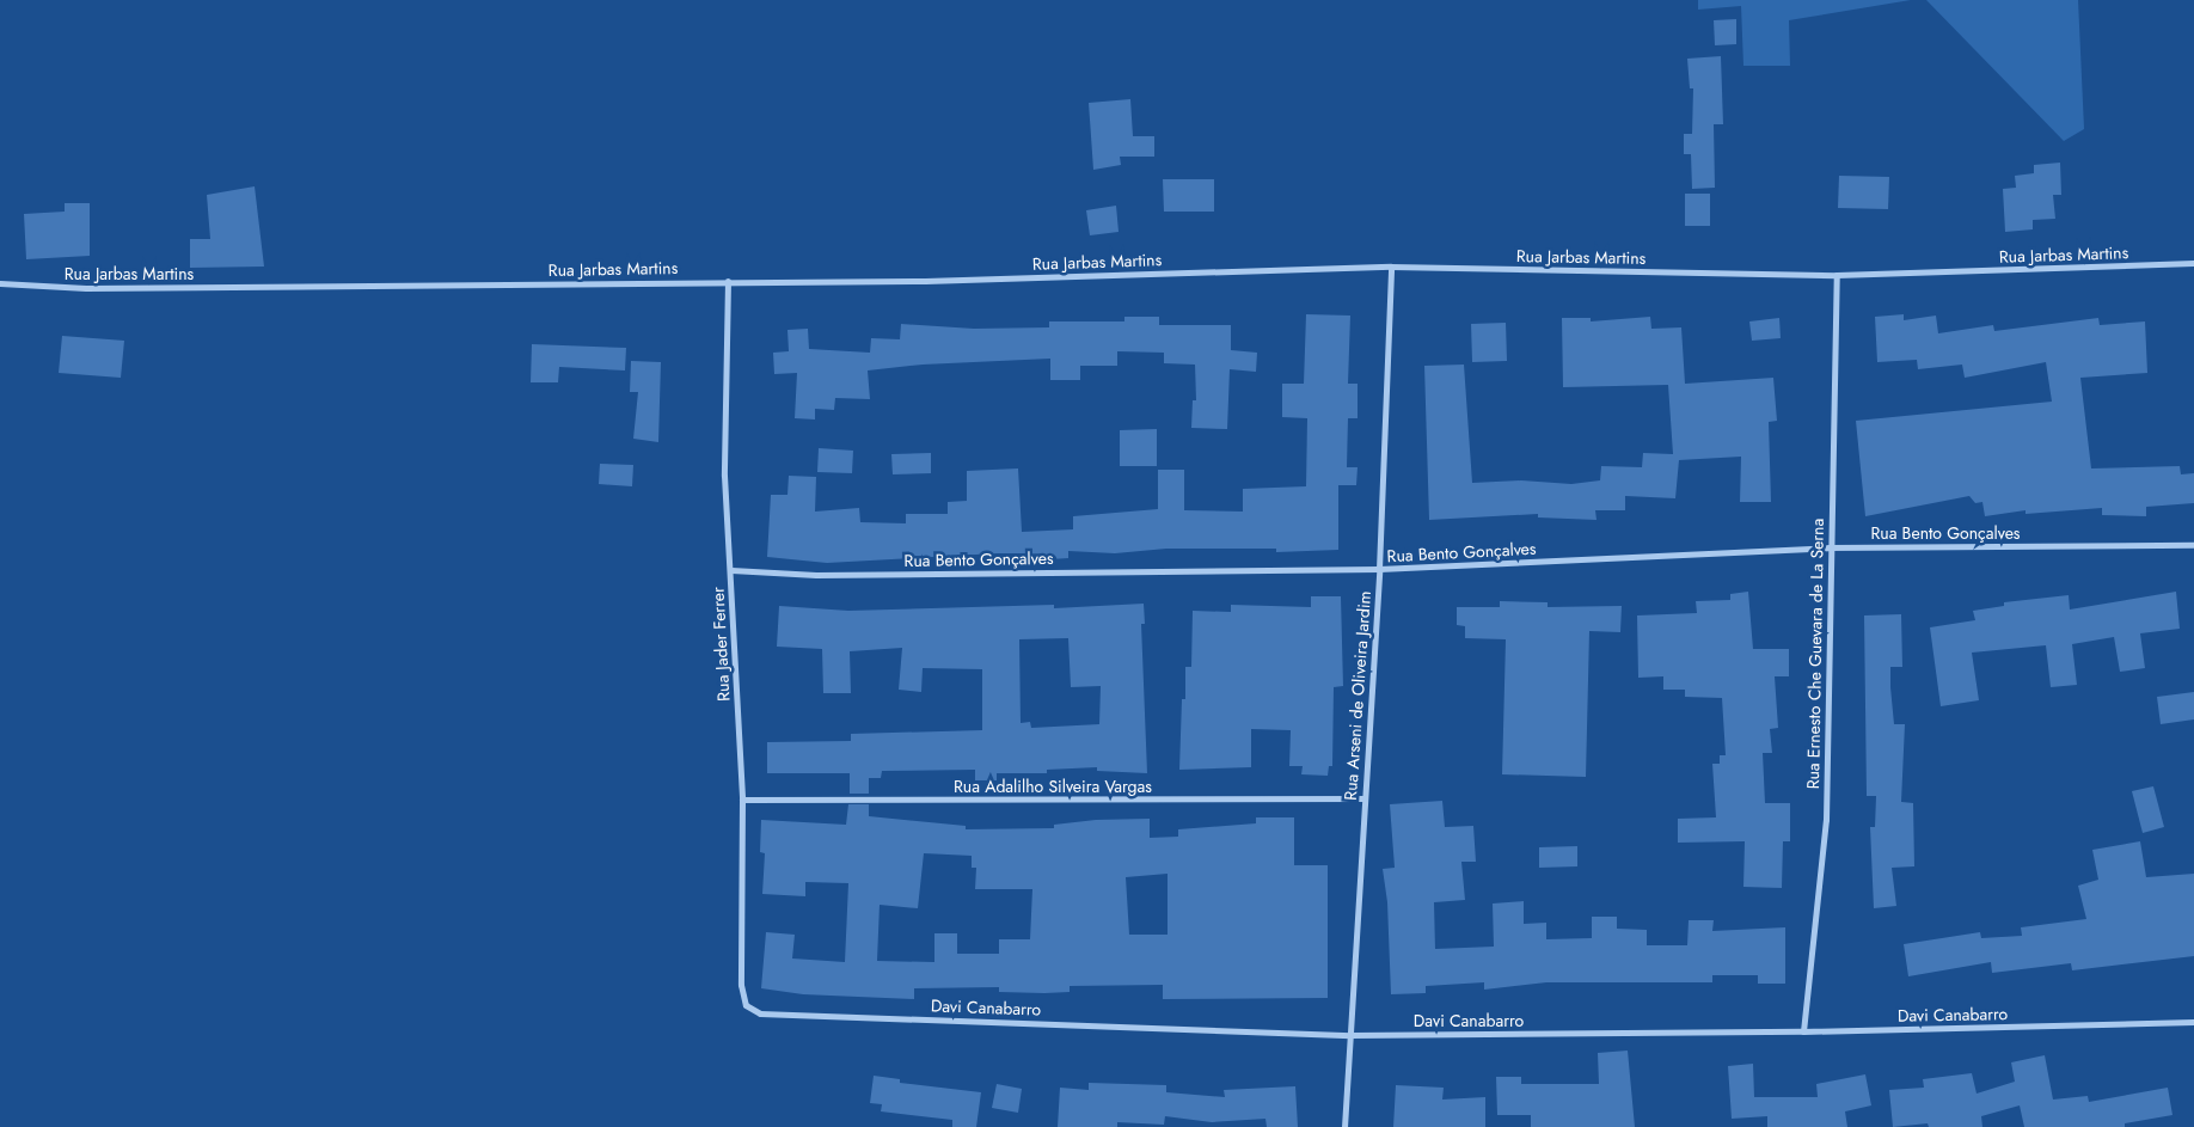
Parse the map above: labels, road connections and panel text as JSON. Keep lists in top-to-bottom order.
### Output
{
  "streets": {
    "street": [
      "Rua Jarbas Martins",
      "Rua Bento Gonçalves",
      "Rua Jader Ferrer",
      "Rua Ernesto Che Guevara de La Serna",
      "Rua Arseni de Oliveira Jardim",
      "Rua Adalilho Silveira Vargas",
      "Davi Canabarro"
    ]
  },
  "crossings": [
    ["Rua Jarbas Martins", "Rua Jader Ferrer"],
    ["Rua Jarbas Martins", "Rua Ernesto Che Guevara de La Serna"],
    ["Rua Jarbas Martins", "Rua Arseni de Oliveira Jardim"],
    ["Rua Bento Gonçalves", "Rua Jader Ferrer"],
    ["Rua Bento Gonçalves", "Rua Ernesto Che Guevara de La Serna"],
    ["Rua Bento Gonçalves", "Rua Arseni de Oliveira Jardim"],
    ["Rua Jader Ferrer", "Rua Adalilho Silveira Vargas"],
    ["Rua Jader Ferrer", "Davi Canabarro"],
    ["Rua Ernesto Che Guevara de La Serna", "Davi Canabarro"],
    ["Rua Arseni de Oliveira Jardim", "Rua Adalilho Silveira Vargas"],
    ["Rua Arseni de Oliveira Jardim", "Davi Canabarro"]
  ]
}
